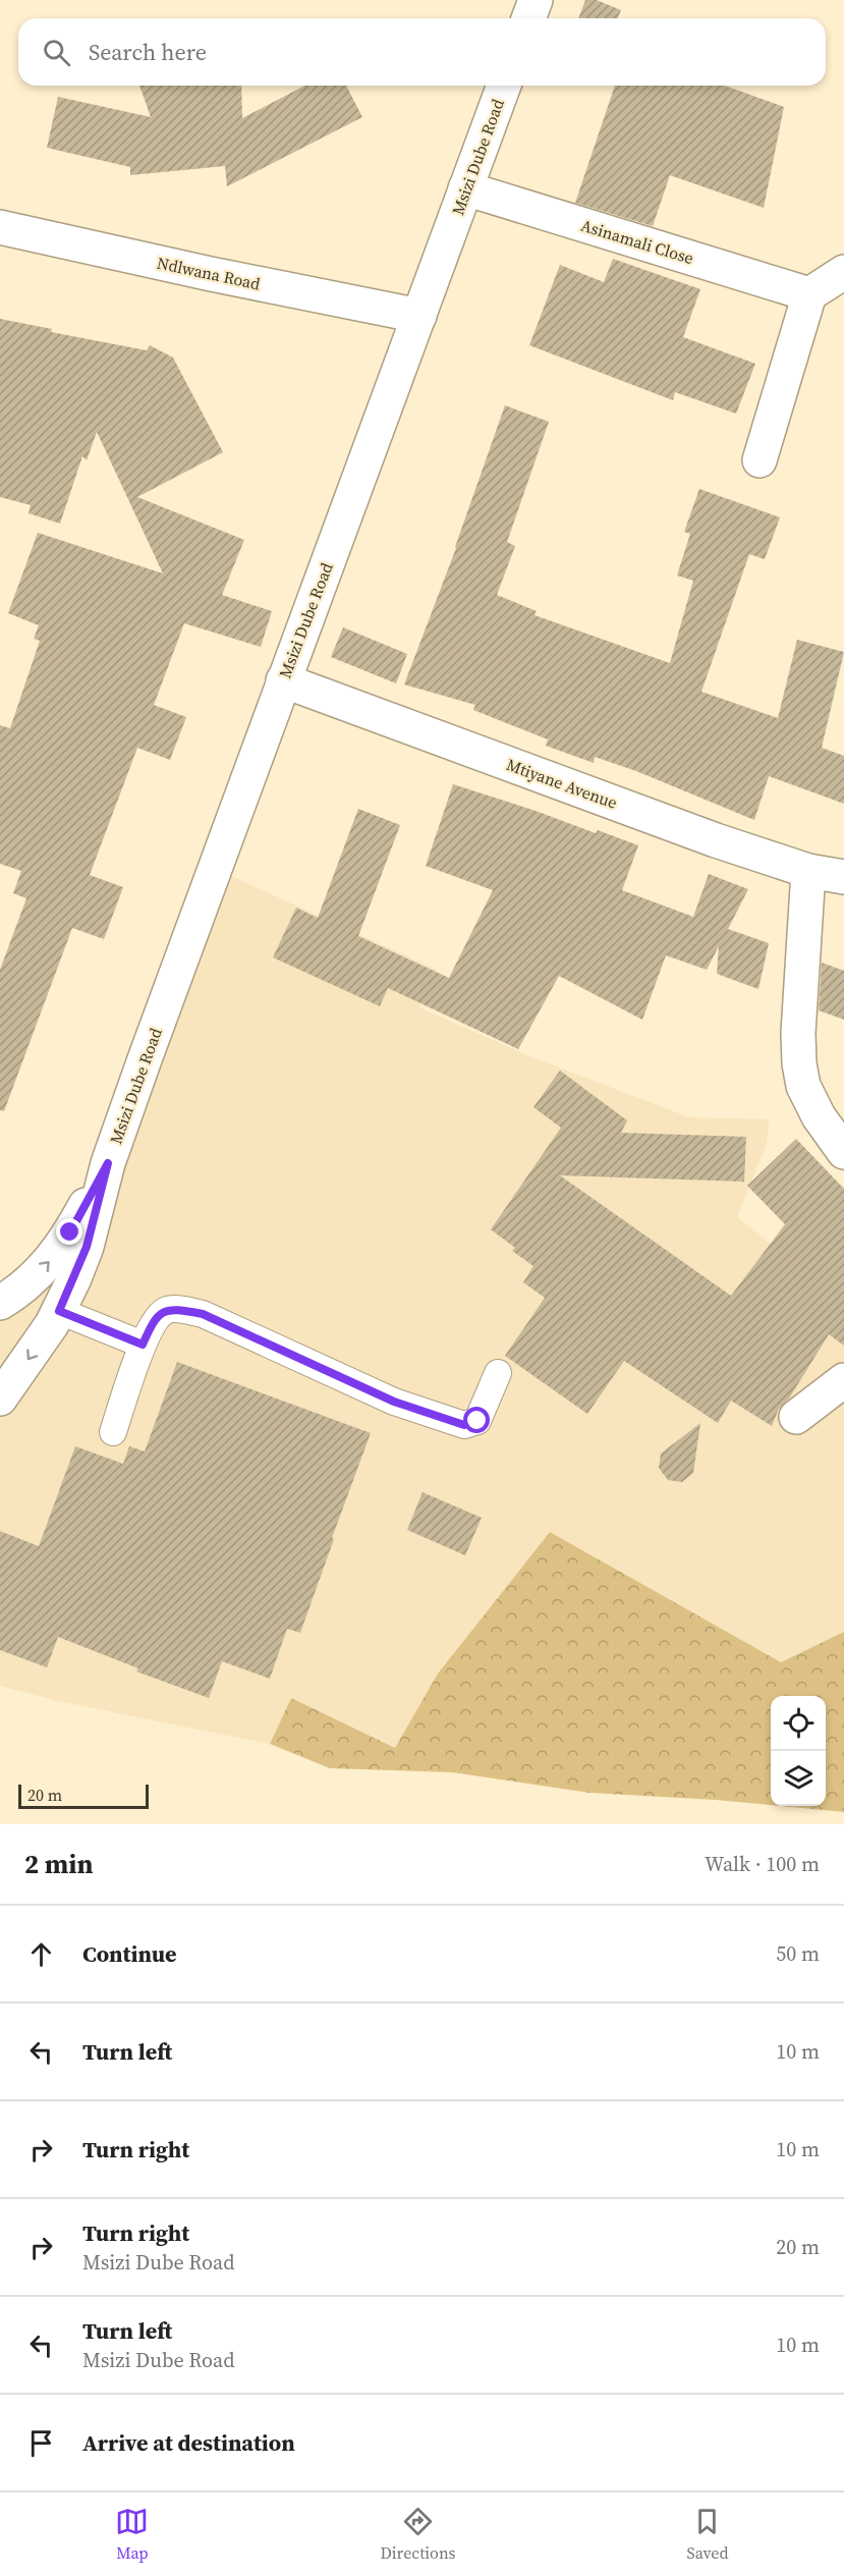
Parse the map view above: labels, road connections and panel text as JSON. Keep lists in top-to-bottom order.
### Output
{
  "streets": {
    "street": [
      "Msizi Dube Road",
      "Asinamali Close",
      "Ndlwana Road",
      "Mtiyane Avenue"
    ]
  },
  "crossings": [
    ["Msizi Dube Road", "Asinamali Close"],
    ["Msizi Dube Road", "Ndlwana Road"],
    ["Msizi Dube Road", "Mtiyane Avenue"]
  ],
  "scale_bar": "20 m",
  "page": {
    "search": "Search here",
    "scale": "20 m",
    "heading": ["2 min", "Walk · 100 m"],
    "list": [
      ["Continue", "50 m"],
      ["Turn left", "10 m"],
      ["Turn right", "10 m"],
      ["Turn right", "Msizi Dube Road", "20 m"],
      ["Turn left", "Msizi Dube Road", "10 m"],
      "Arrive at destination"
    ],
    "nav": ["Map", "Directions", "Saved"]
  }
}
